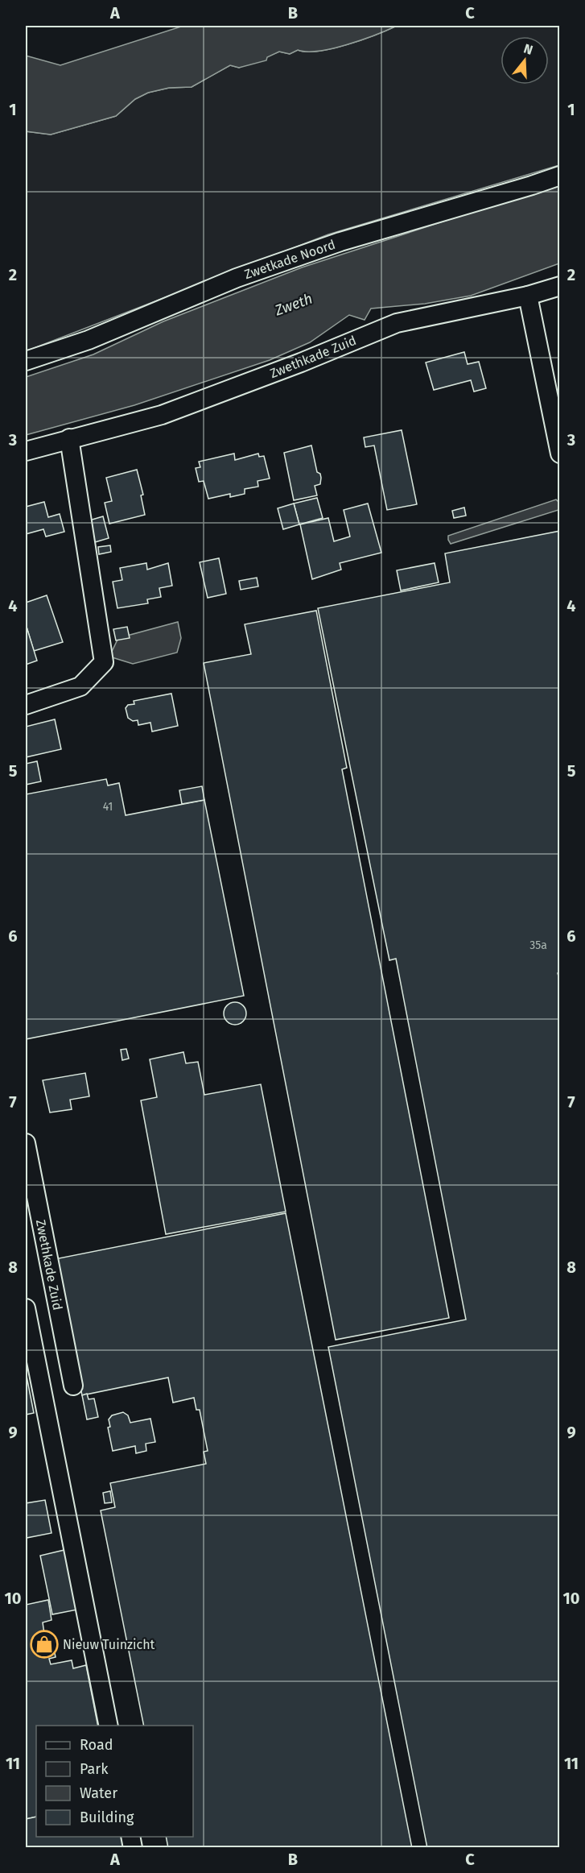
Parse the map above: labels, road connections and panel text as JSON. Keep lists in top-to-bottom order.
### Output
{
  "streets": {
    "street": ["Zwetkade Noord", "Zwethkade Zuid"]
  },
  "water": ["Zweth"],
  "places": {
    "shop": ["Nieuw Tuinzicht"]
  },
  "house_numbers": ["41", "35a"],
  "legend": [
    "Road",
    "Park",
    "Water",
    "Building"
  ],
  "north": "top",
  "grid": {
    "columns": ["A", "B", "C"],
    "rows": [
      "1",
      "2",
      "3",
      "4",
      "5",
      "6",
      "7",
      "8",
      "9",
      "10",
      "11"
    ]
  }
}
